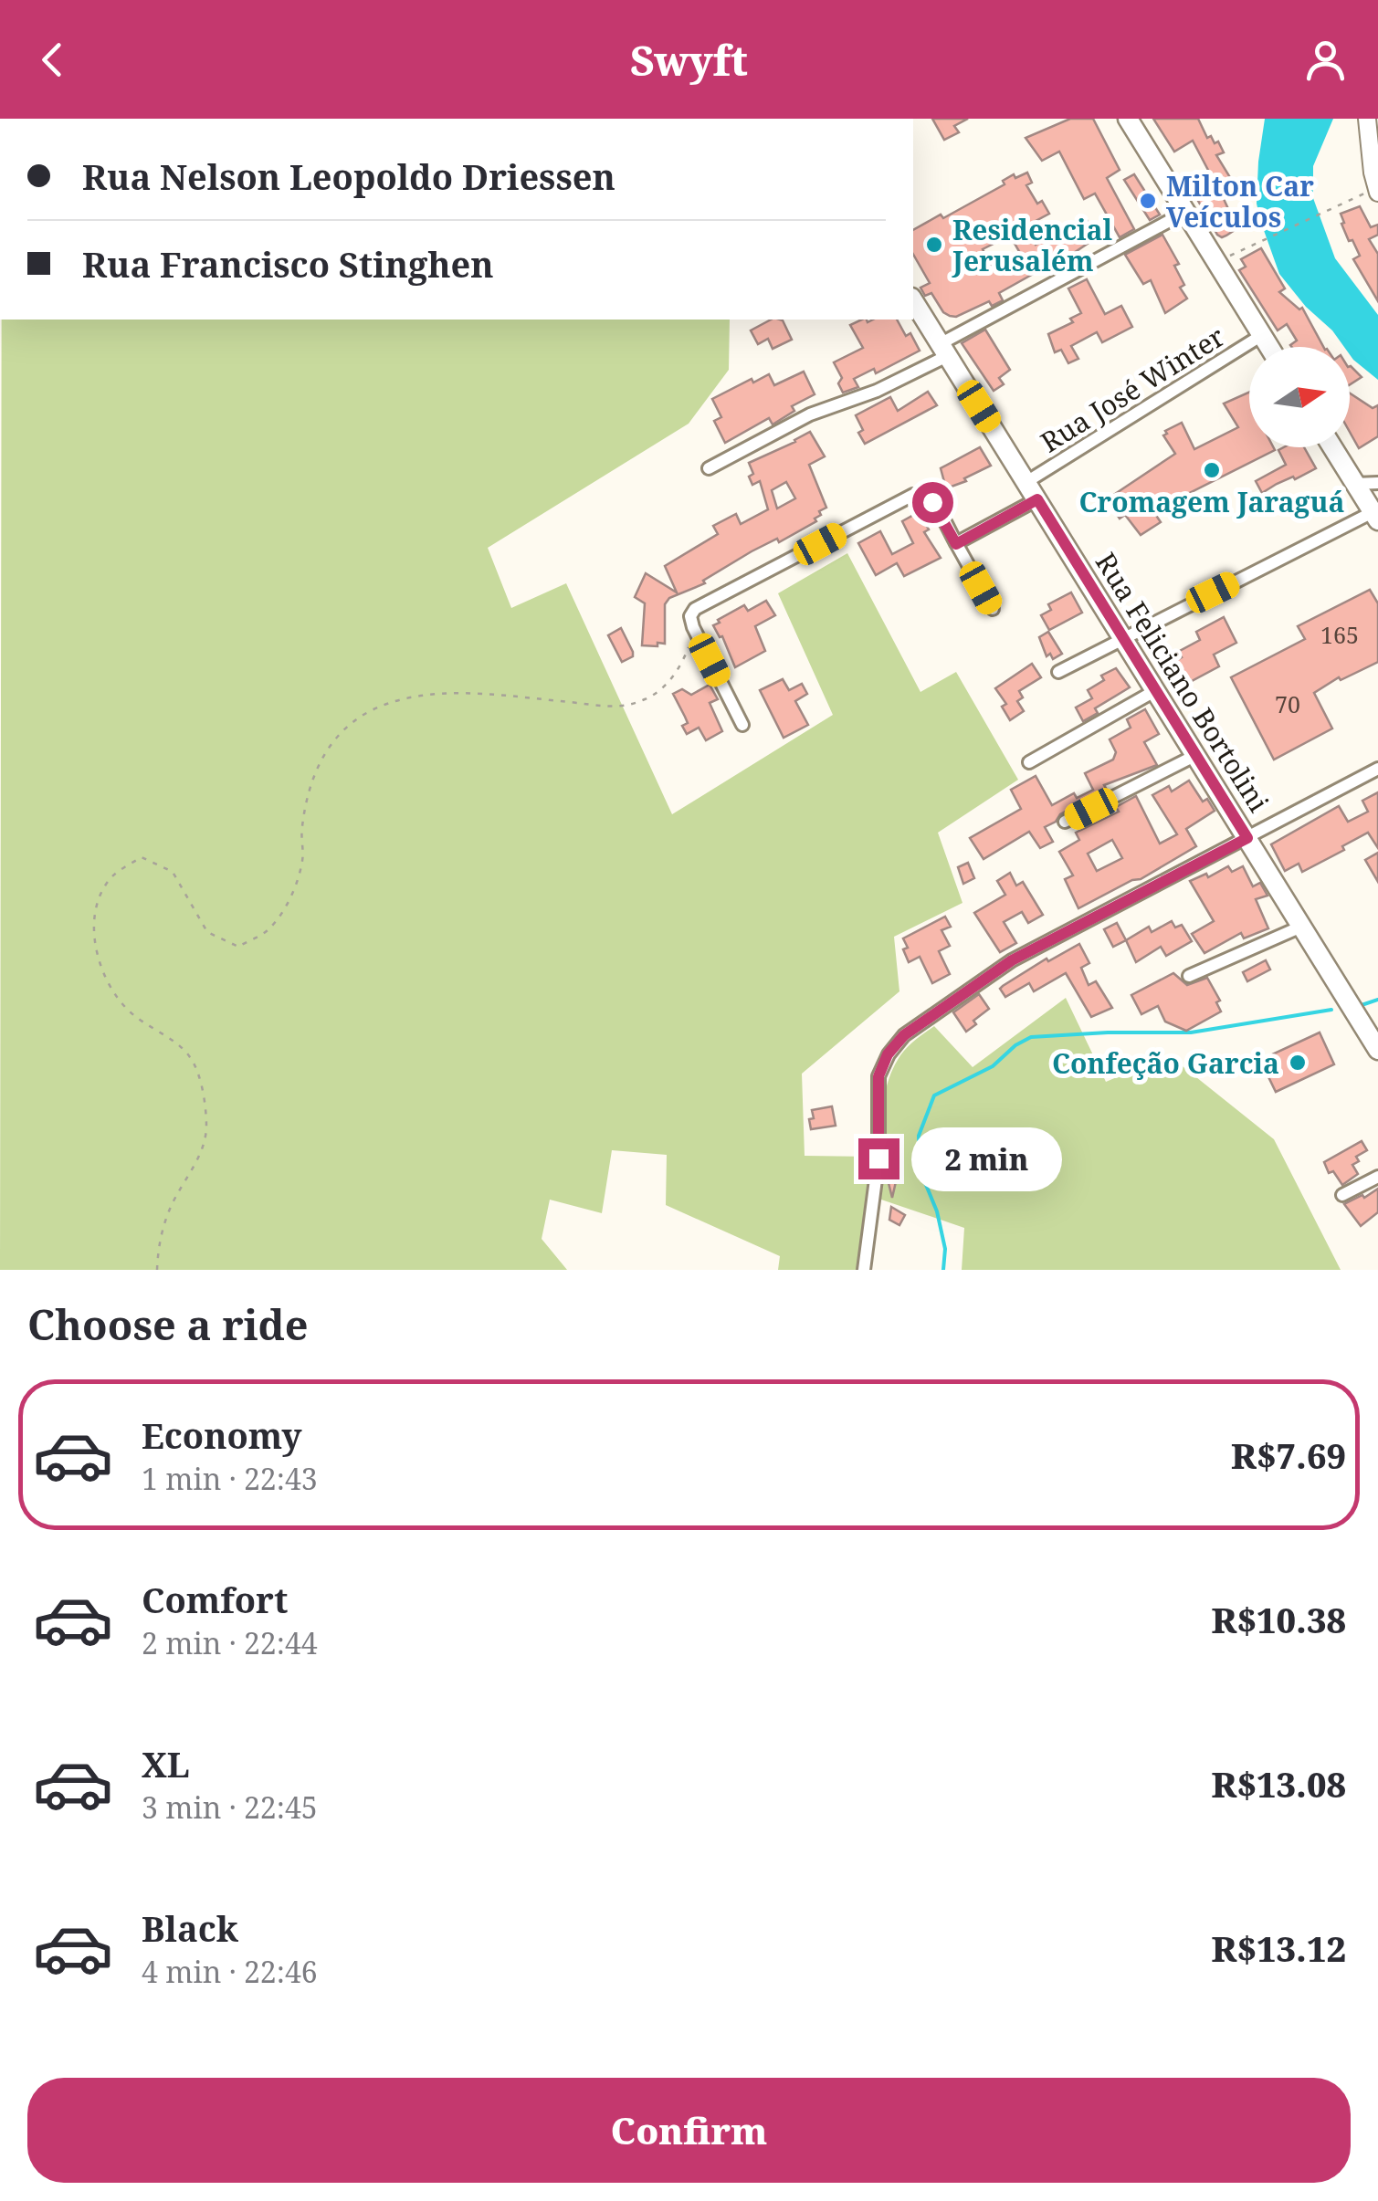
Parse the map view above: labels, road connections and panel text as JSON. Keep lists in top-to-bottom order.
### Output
{
  "streets": {
    "main road": ["Rua Feliciano Bortolini"],
    "street": ["Rua José Winter"]
  },
  "crossings": [
    ["Rua José Winter", "Rua Feliciano Bortolini"]
  ],
  "places": [
    "Milton Car Veículos",
    "Residencial Jerusalém",
    "Cromagem Jaraguá",
    "Confeção Garcia"
  ],
  "house_numbers": ["165", "70"],
  "north": "right",
  "page": {
    "header": "Swyft",
    "banner": ["Rua Nelson Leopoldo Driessen", "Rua Francisco Stinghen"],
    "bubble": "2 min",
    "heading": "Choose a ride",
    "list": [
      {
        "name": "Economy",
        "note": "1 min · 22:43",
        "value": "R$7.69"
      },
      {
        "name": "Comfort",
        "note": "2 min · 22:44",
        "value": "R$10.38"
      },
      {
        "name": "XL",
        "note": "3 min · 22:45",
        "value": "R$13.08"
      },
      {
        "name": "Black",
        "note": "4 min · 22:46",
        "value": "R$13.12"
      }
    ],
    "buttons": "Confirm"
  }
}
